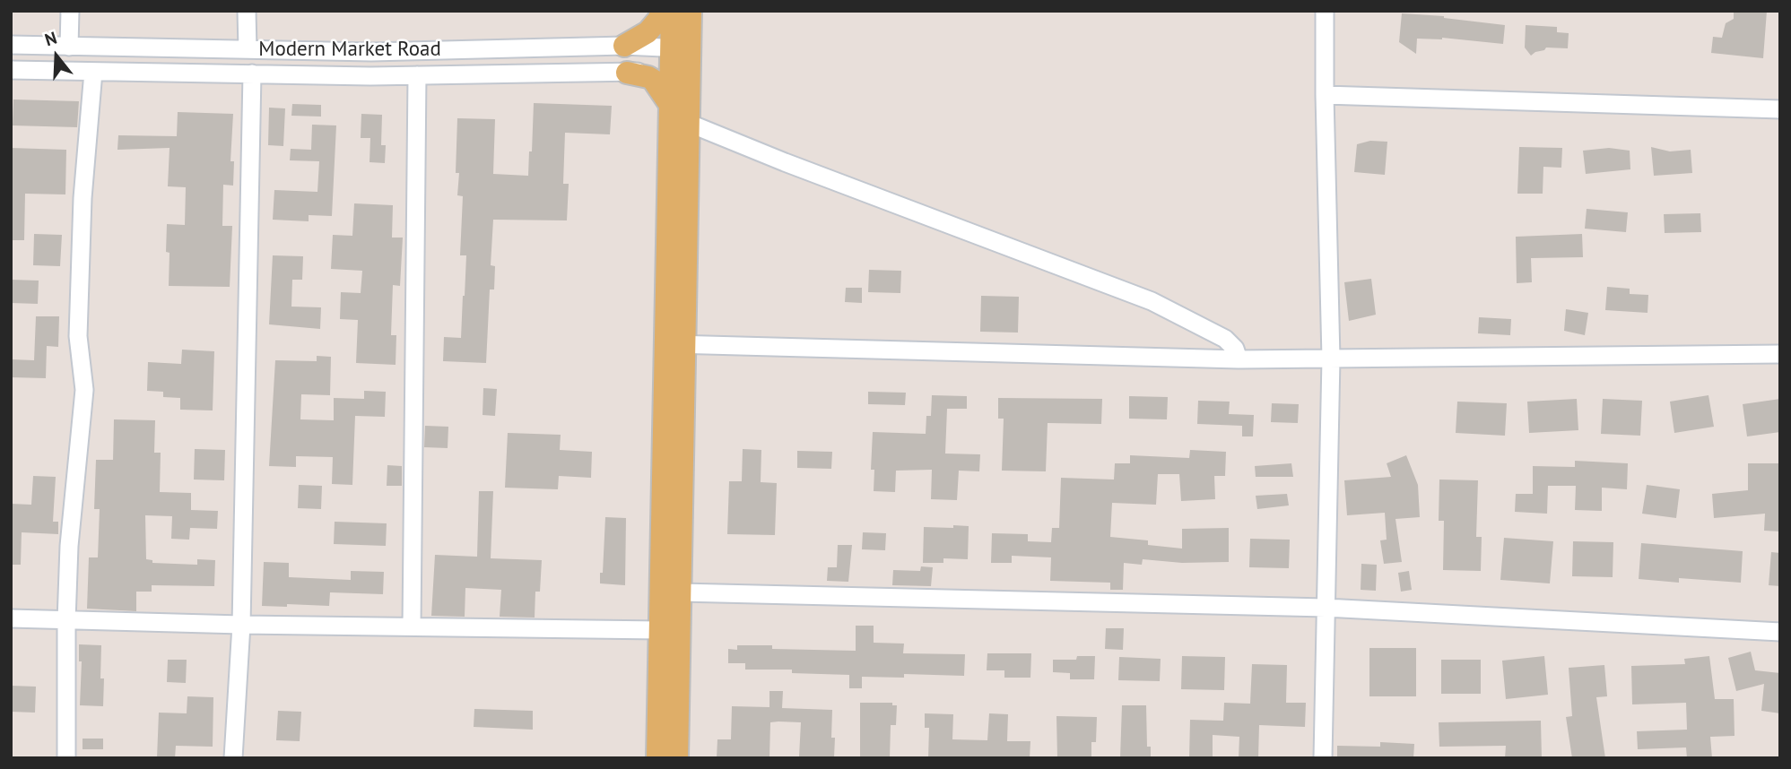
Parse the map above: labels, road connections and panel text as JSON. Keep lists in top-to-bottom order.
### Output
{
  "streets": {
    "street": ["Modern Market Road"]
  },
  "north": "top"
}
